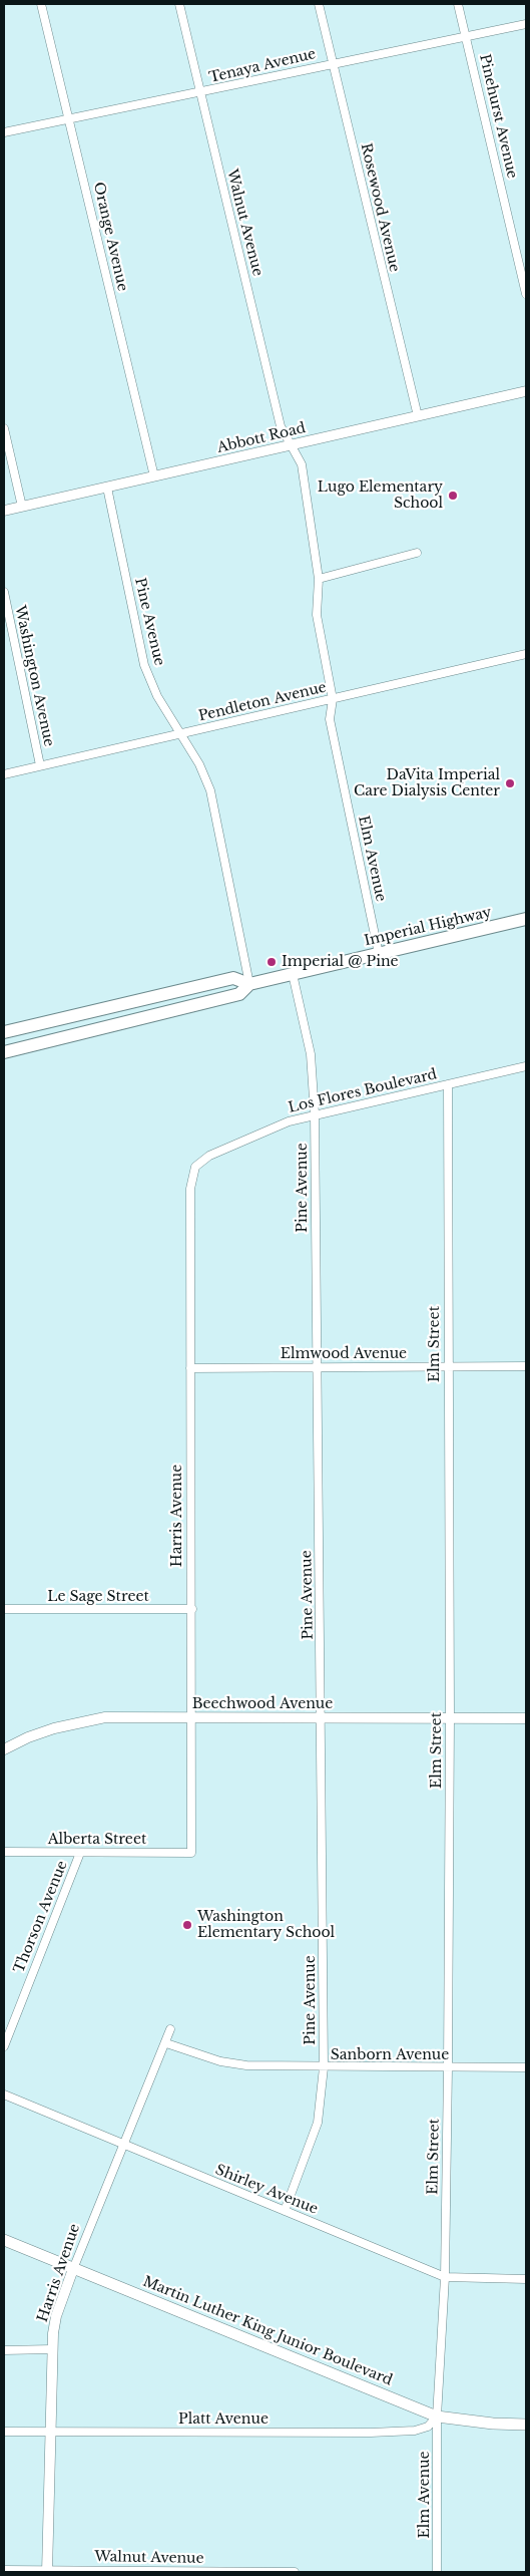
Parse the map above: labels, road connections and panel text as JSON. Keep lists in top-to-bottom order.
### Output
{
  "streets": {
    "main road": ["Imperial Highway", "Martin Luther King Junior Boulevard"],
    "street": [
      "Tenaya Avenue",
      "Pinehurst Avenue",
      "Rosewood Avenue",
      "Walnut Avenue",
      "Orange Avenue",
      "Abbott Road",
      "Pine Avenue",
      "Washington Avenue",
      "Pendleton Avenue",
      "Elm Avenue",
      "Los Flores Boulevard",
      "Elm Street",
      "Elmwood Avenue",
      "Harris Avenue",
      "Le Sage Street",
      "Beechwood Avenue",
      "Alberta Street",
      "Thorson Avenue",
      "Sanborn Avenue",
      "Shirley Avenue",
      "Platt Avenue"
    ]
  },
  "crossings": [
    ["Tenaya Avenue", "Pinehurst Avenue"],
    ["Tenaya Avenue", "Rosewood Avenue"],
    ["Tenaya Avenue", "Walnut Avenue"],
    ["Tenaya Avenue", "Orange Avenue"],
    ["Rosewood Avenue", "Abbott Road"],
    ["Walnut Avenue", "Abbott Road"],
    ["Walnut Avenue", "Elm Avenue"],
    ["Walnut Avenue", "Harris Avenue"],
    ["Orange Avenue", "Abbott Road"],
    ["Abbott Road", "Pine Avenue"],
    ["Abbott Road", "Elm Avenue"],
    ["Pine Avenue", "Pendleton Avenue"],
    ["Pine Avenue", "Imperial Highway"],
    ["Pine Avenue", "Los Flores Boulevard"],
    ["Pine Avenue", "Elmwood Avenue"],
    ["Pine Avenue", "Beechwood Avenue"],
    ["Pine Avenue", "Sanborn Avenue"],
    ["Pine Avenue", "Shirley Avenue"],
    ["Washington Avenue", "Pendleton Avenue"],
    ["Pendleton Avenue", "Elm Avenue"],
    ["Elm Avenue", "Imperial Highway"],
    ["Elm Avenue", "Elm Street"],
    ["Elm Avenue", "Martin Luther King Junior Boulevard"],
    ["Elm Avenue", "Platt Avenue"],
    ["Los Flores Boulevard", "Elm Street"],
    ["Los Flores Boulevard", "Harris Avenue"],
    ["Elm Street", "Elmwood Avenue"],
    ["Elm Street", "Beechwood Avenue"],
    ["Elm Street", "Sanborn Avenue"],
    ["Elm Street", "Shirley Avenue"],
    ["Elm Street", "Martin Luther King Junior Boulevard"],
    ["Elm Street", "Platt Avenue"],
    ["Elmwood Avenue", "Harris Avenue"],
    ["Harris Avenue", "Le Sage Street"],
    ["Harris Avenue", "Beechwood Avenue"],
    ["Harris Avenue", "Alberta Street"],
    ["Harris Avenue", "Sanborn Avenue"],
    ["Harris Avenue", "Shirley Avenue"],
    ["Harris Avenue", "Martin Luther King Junior Boulevard"],
    ["Harris Avenue", "Platt Avenue"],
    ["Alberta Street", "Thorson Avenue"],
    ["Martin Luther King Junior Boulevard", "Platt Avenue"]
  ],
  "places": [
    "Lugo Elementary School",
    "DaVita Imperial Care Dialysis Center",
    "Imperial @ Pine",
    "Washington Elementary School"
  ]
}
